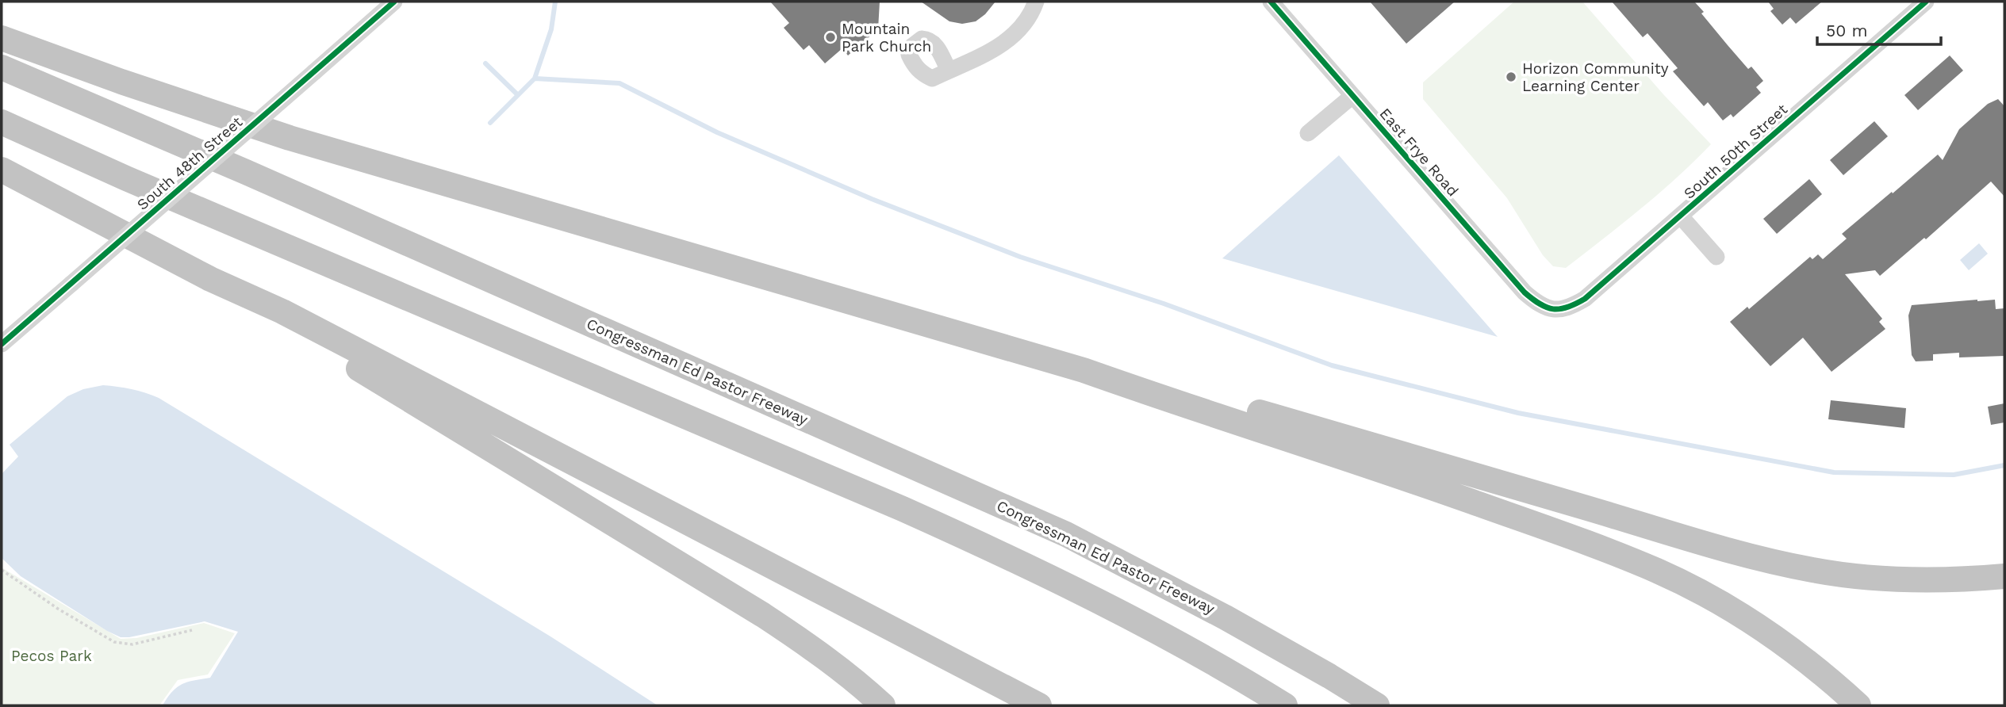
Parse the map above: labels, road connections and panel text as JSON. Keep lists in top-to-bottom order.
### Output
{
  "streets": {
    "highway": ["Congressman Ed Pastor Freeway"],
    "street": ["South 50th Street", "East Frye Road", "South 48th Street"]
  },
  "crossings": [
    ["South 50th Street", "East Frye Road"]
  ],
  "parks": ["Pecos Park"],
  "places": ["Mountain Park Church", "Horizon Community Learning Center"],
  "scale_bar": "50 m"
}
